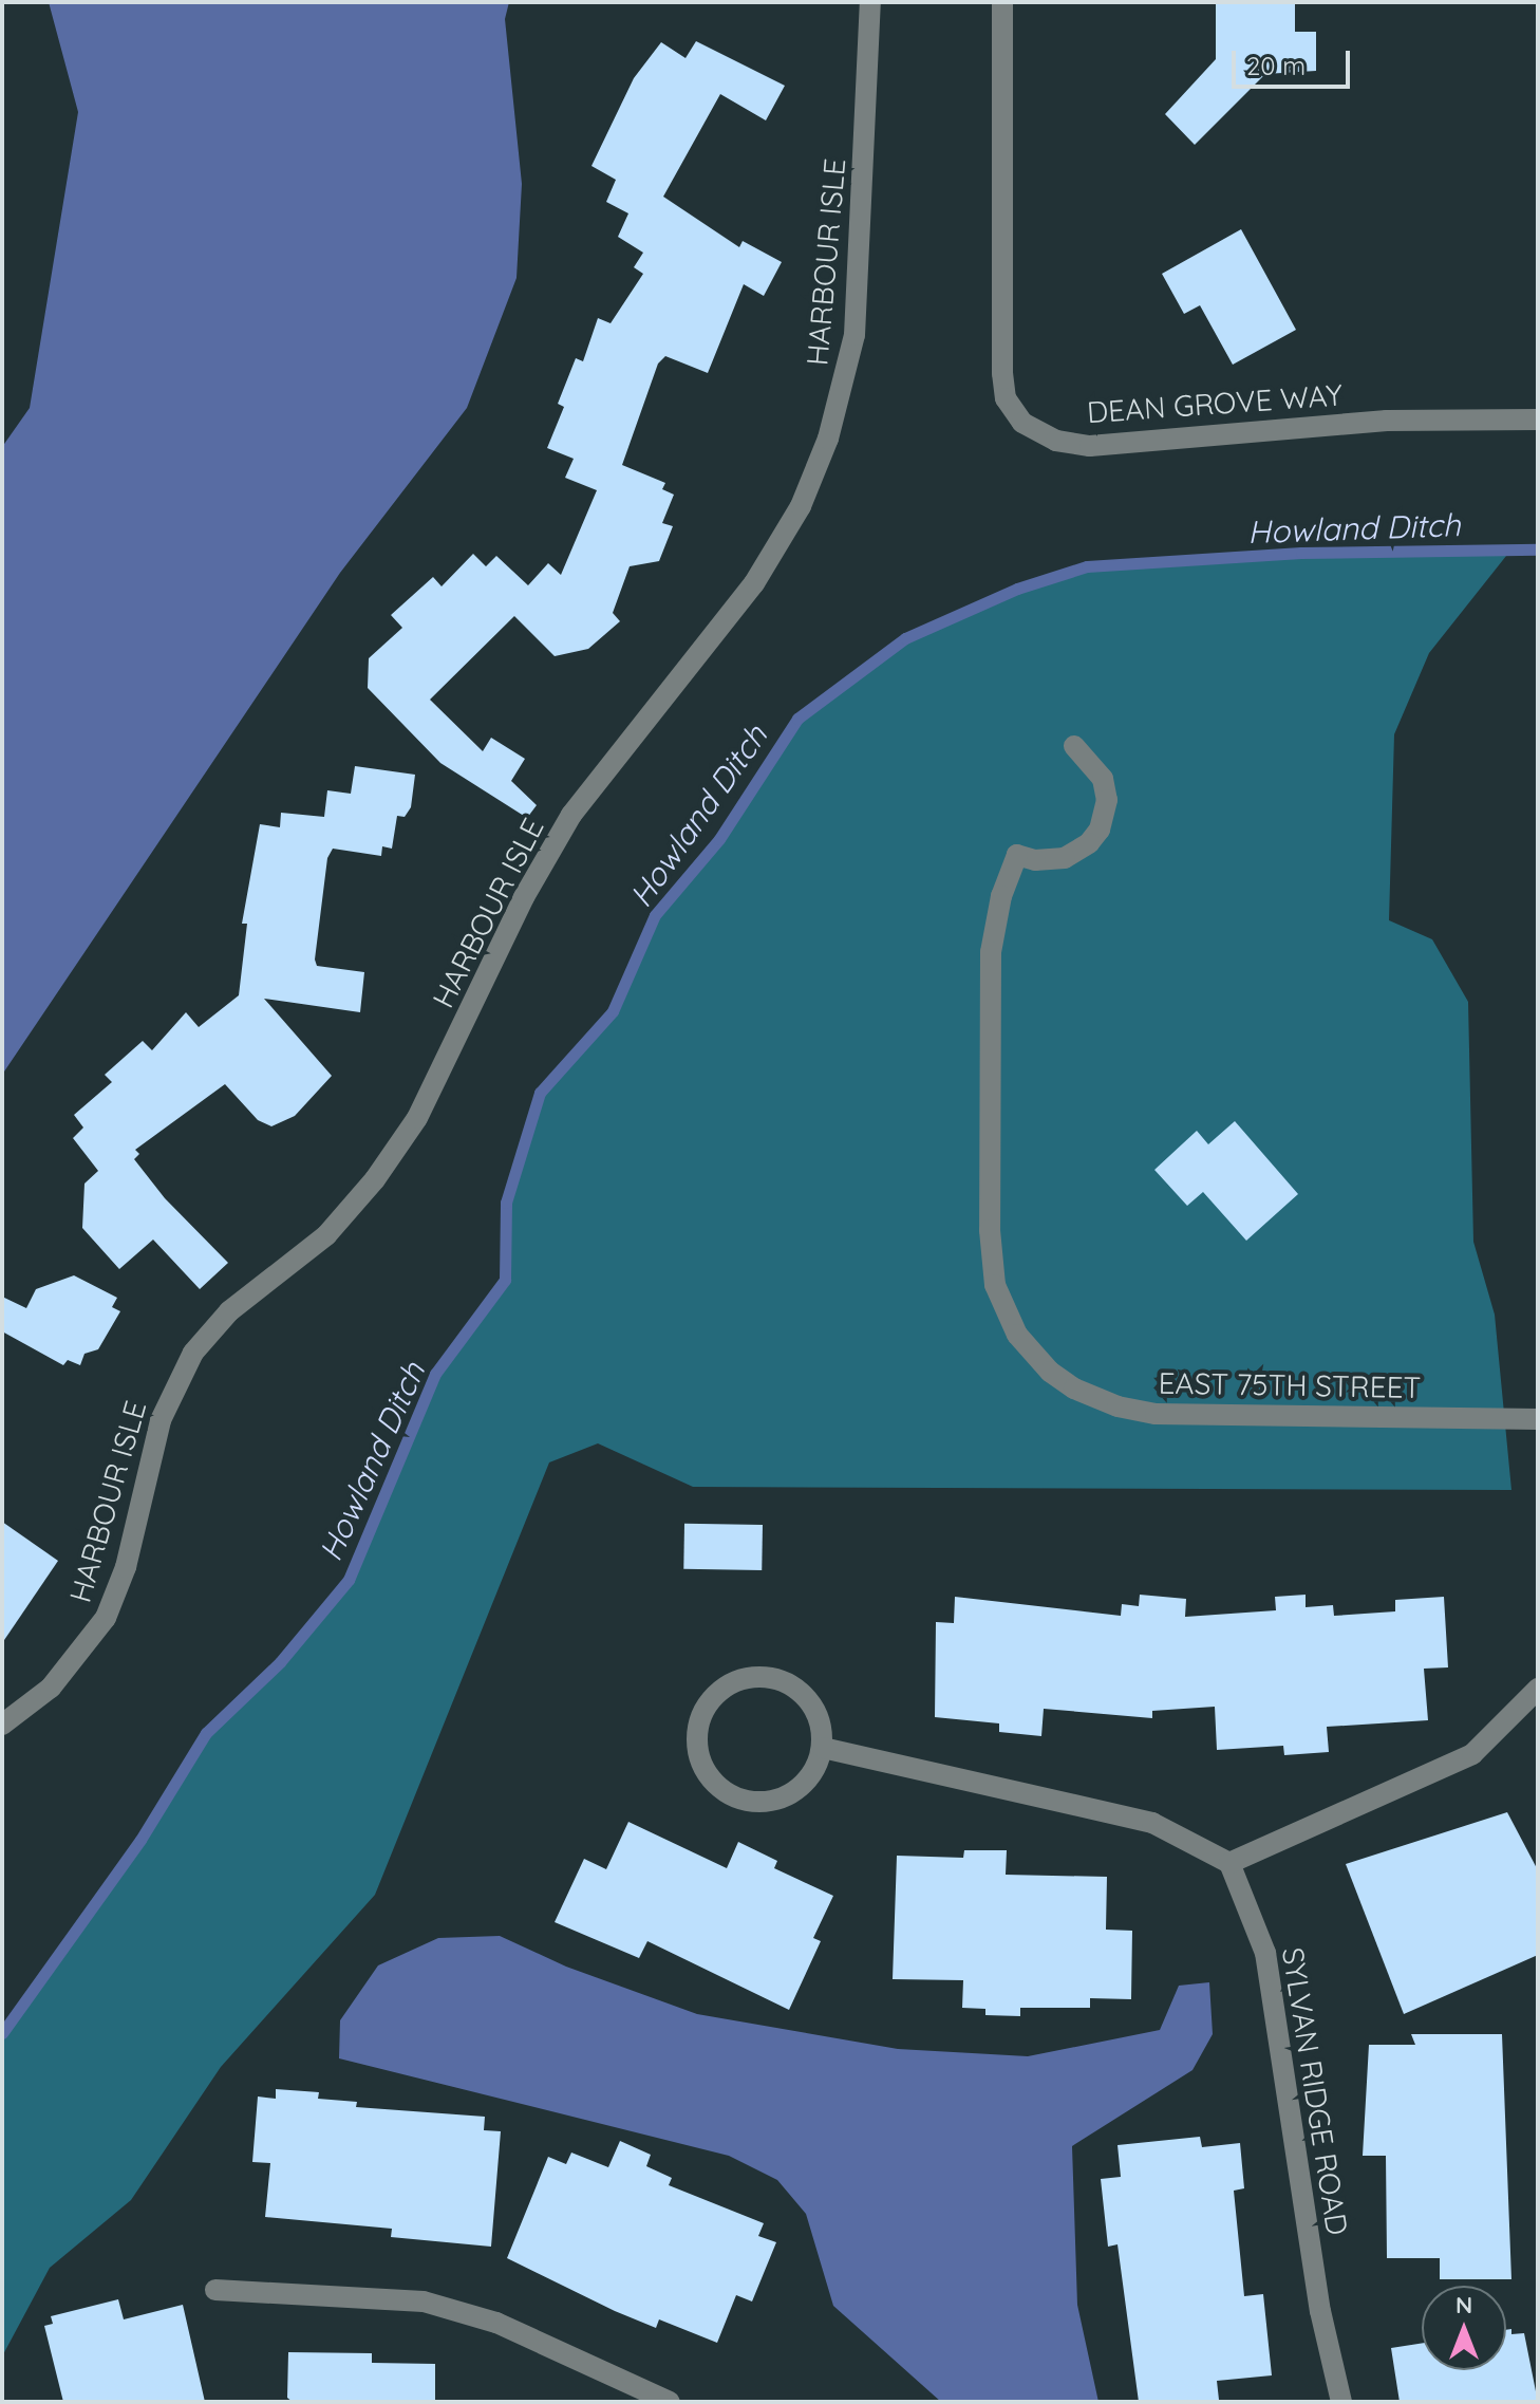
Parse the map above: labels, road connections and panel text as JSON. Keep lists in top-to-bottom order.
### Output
{
  "streets": {
    "street": [
      "HARBOUR ISLE",
      "DEAN GROVE WAY",
      "EAST 75TH STREET",
      "SYLVAN RIDGE ROAD"
    ]
  },
  "water": ["Howland Ditch"],
  "scale_bar": "20 m",
  "north": "top"
}
